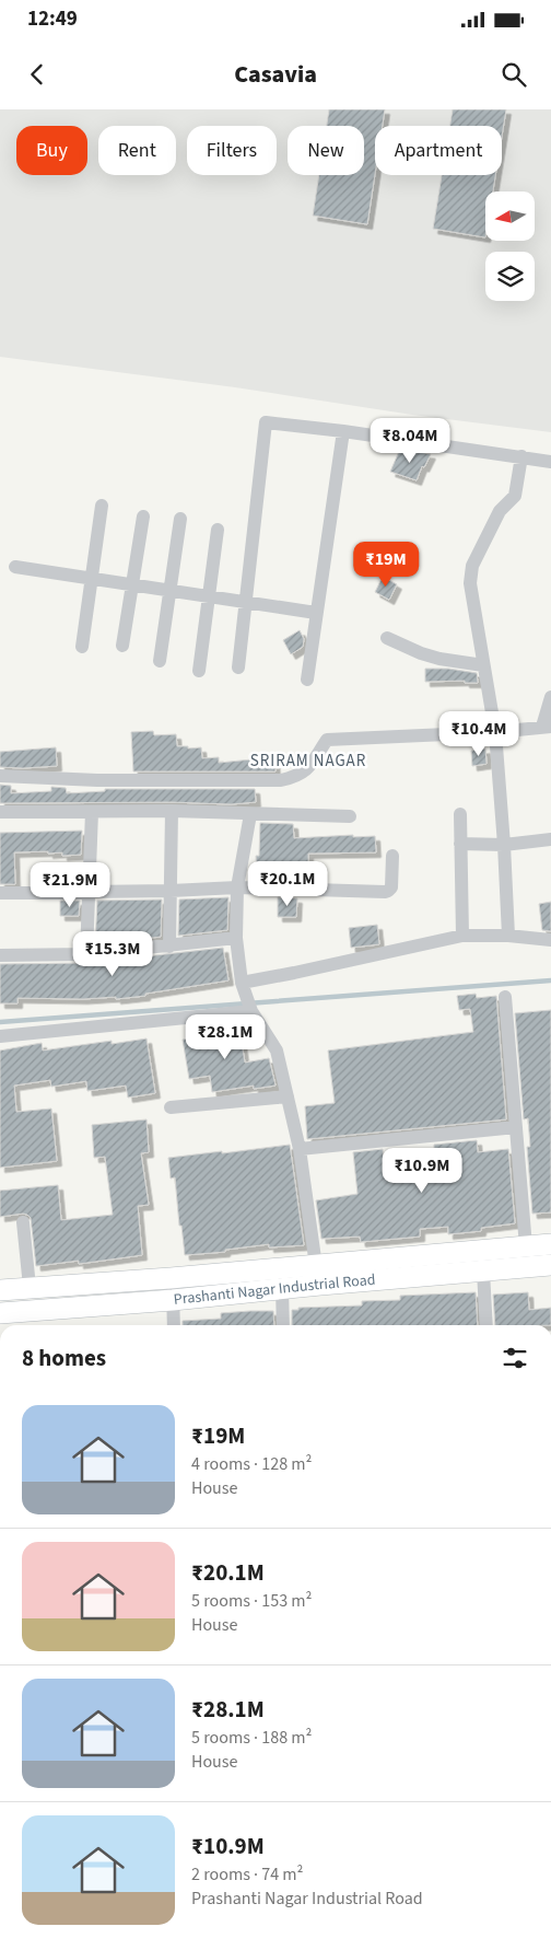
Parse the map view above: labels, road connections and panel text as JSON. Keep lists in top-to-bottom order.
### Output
{
  "streets": {
    "street": ["Prashanti Nagar Industrial Road"]
  },
  "districts": ["SRIRAM NAGAR"],
  "north": "left",
  "page": {
    "status": "12:49",
    "header": "Casavia",
    "chip": [
      "Buy",
      "Rent",
      "Filters",
      "New",
      "Apartment"
    ],
    "price": [
      "₹8.04M",
      "₹19M",
      "₹10.4M",
      "₹20.1M",
      "₹21.9M",
      "₹15.3M",
      "₹28.1M",
      "₹10.9M"
    ],
    "heading": "8 homes",
    "list": [
      {
        "name": "₹19M",
        "note": "4 rooms · 128 m² · House"
      },
      {
        "name": "₹20.1M",
        "note": "5 rooms · 153 m² · House"
      },
      {
        "name": "₹28.1M",
        "note": "5 rooms · 188 m² · House"
      },
      {
        "name": "₹10.9M",
        "note": "2 rooms · 74 m² · Prashanti Nagar Industrial Road"
      }
    ]
  }
}
